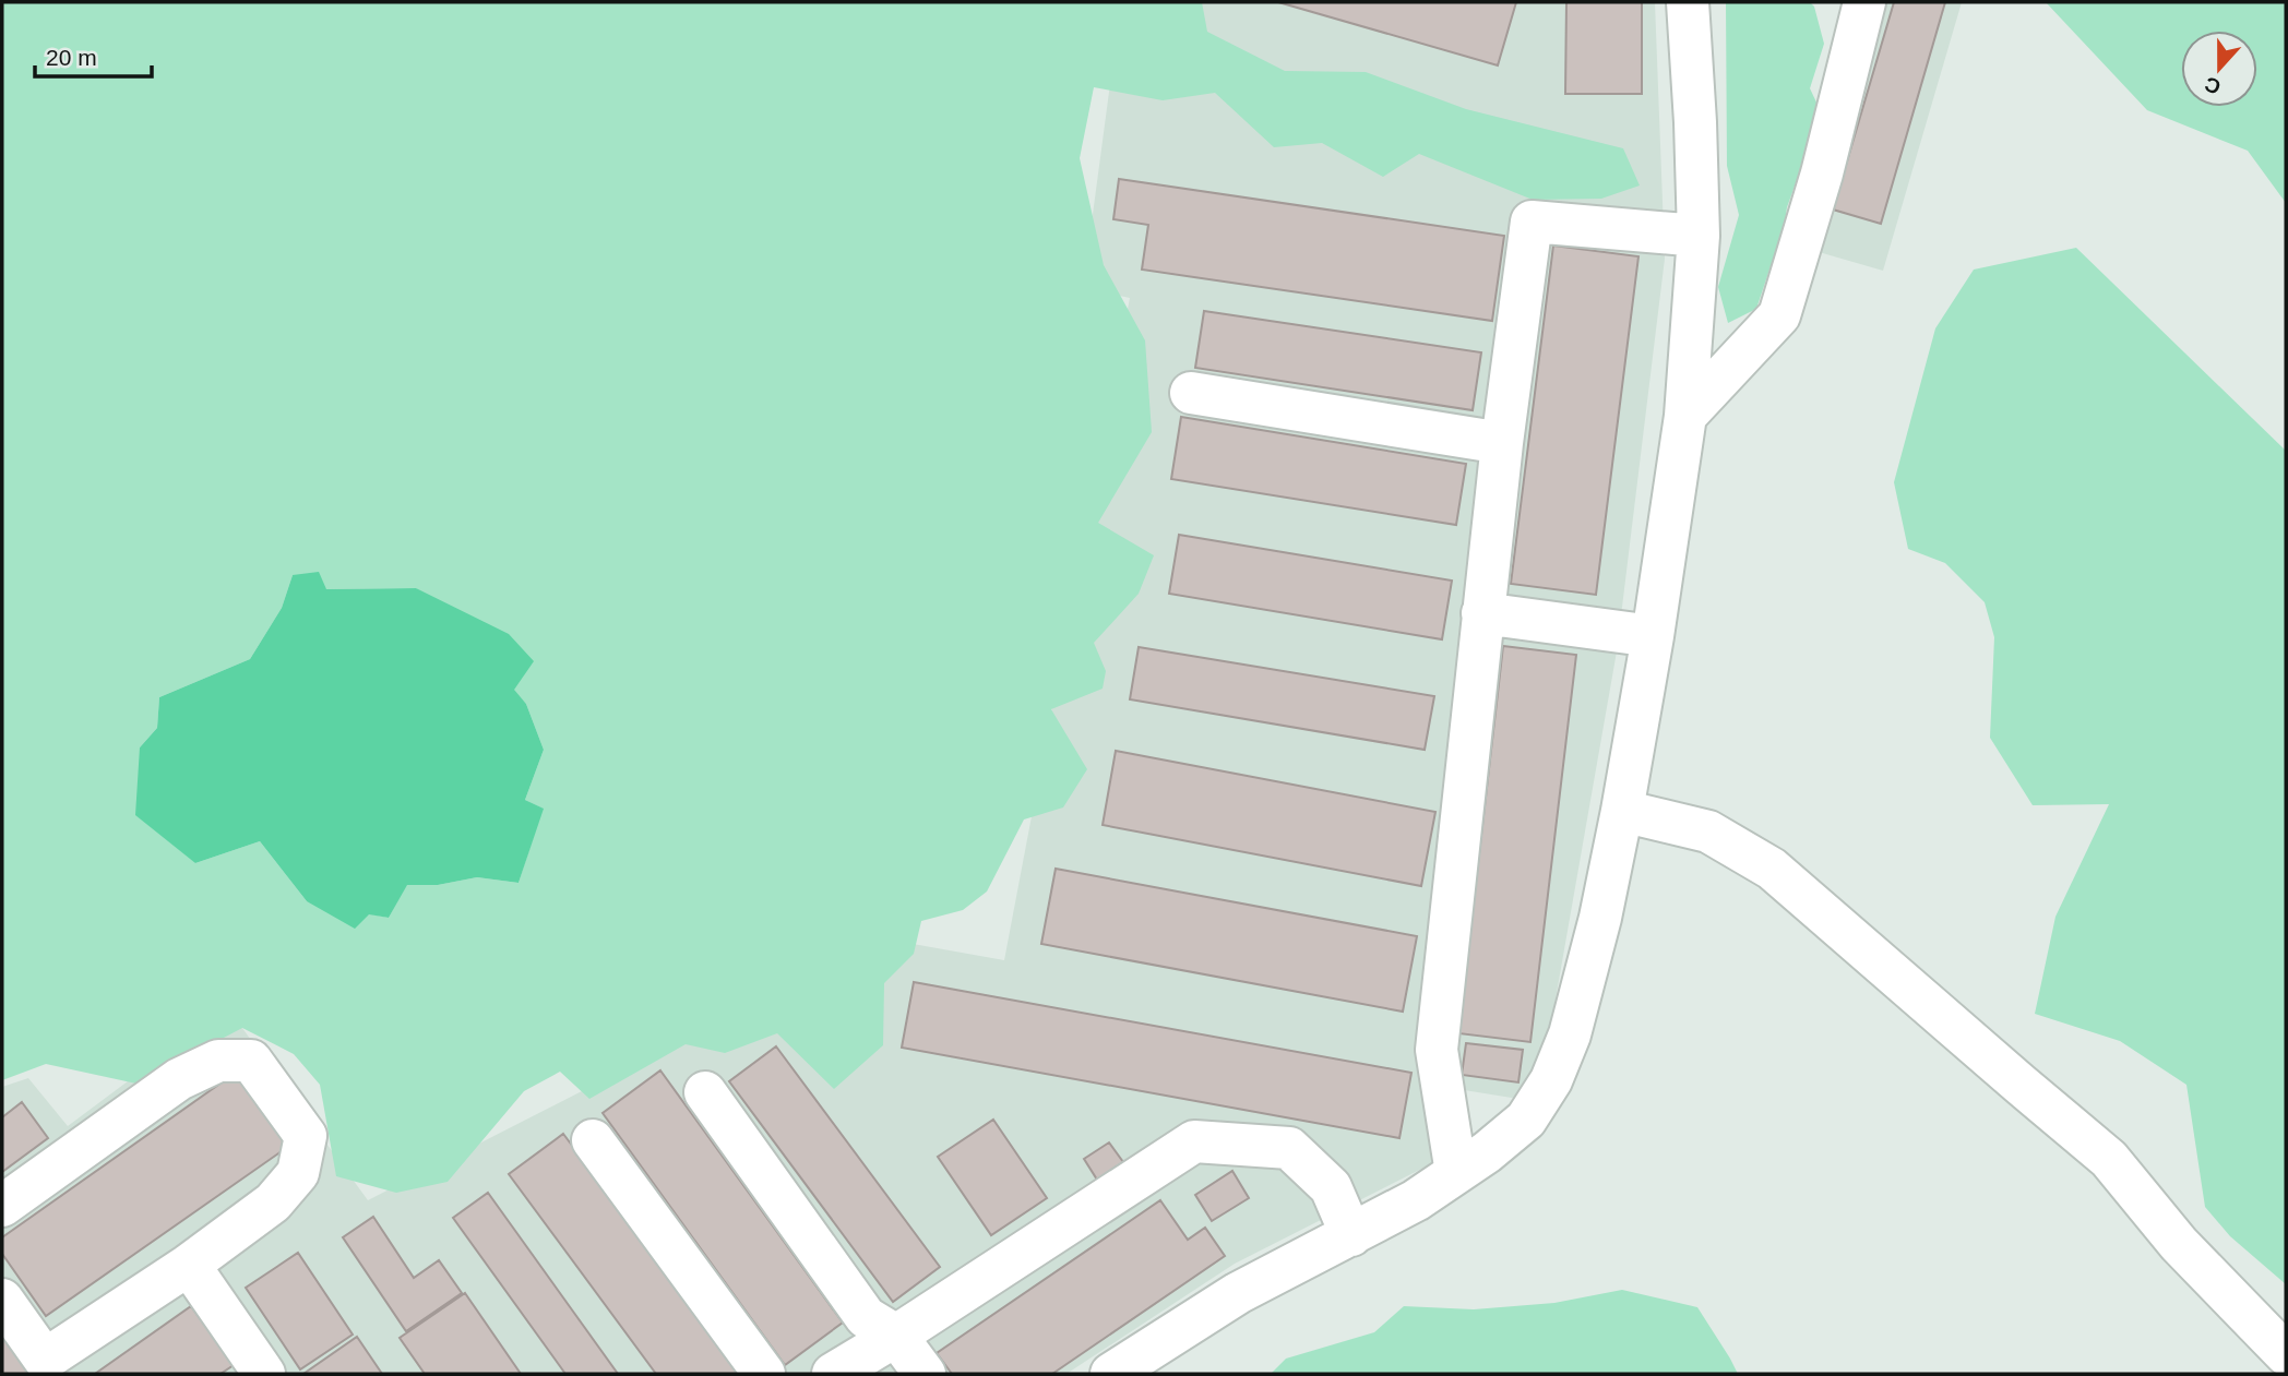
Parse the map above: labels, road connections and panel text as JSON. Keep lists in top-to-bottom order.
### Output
{
  "scale_bar": "20 m",
  "north": "bottom"
}
